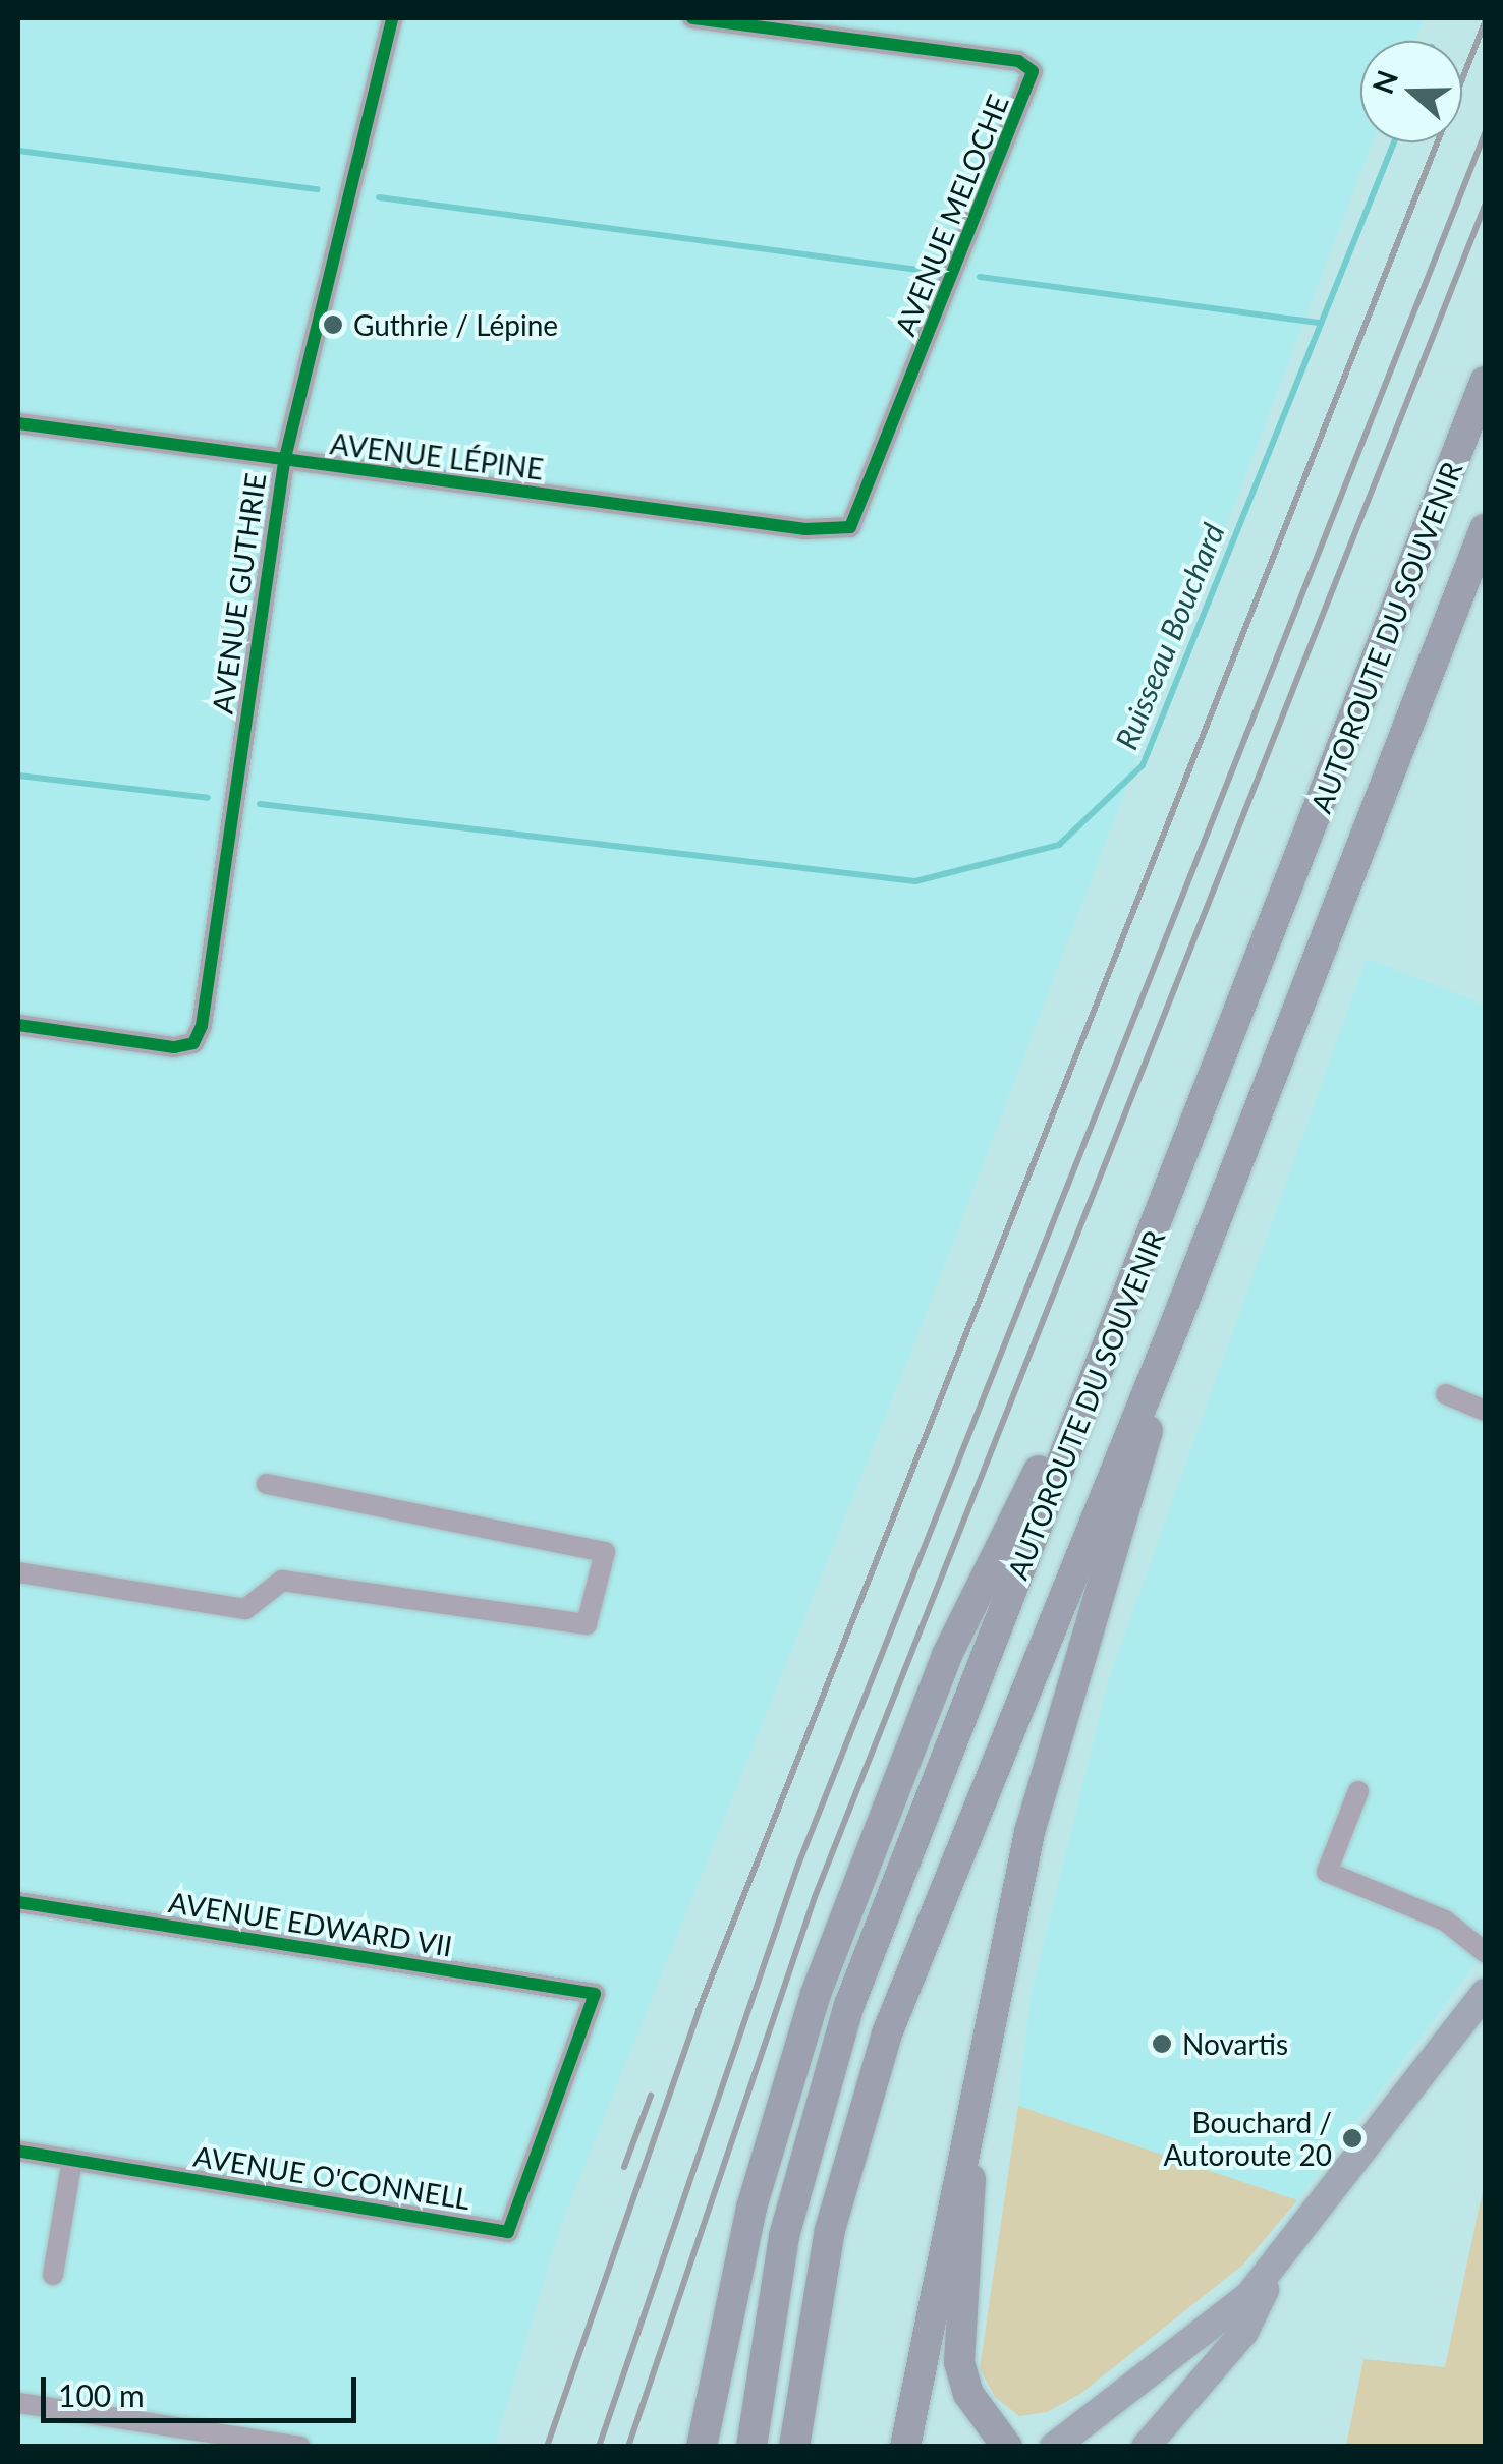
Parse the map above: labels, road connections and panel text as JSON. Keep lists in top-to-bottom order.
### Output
{
  "streets": {
    "highway": ["AUTOROUTE DU SOUVENIR"],
    "street": [
      "AVENUE MELOCHE",
      "AVENUE LÉPINE",
      "AVENUE GUTHRIE",
      "AVENUE EDWARD VII",
      "AVENUE O'CONNELL"
    ]
  },
  "crossings": [
    ["AVENUE MELOCHE", "AVENUE LÉPINE"],
    ["AVENUE LÉPINE", "AVENUE GUTHRIE"],
    ["AVENUE EDWARD VII", "AVENUE O'CONNELL"]
  ],
  "water": ["Ruisseau Bouchard"],
  "places": ["Guthrie / Lépine", "Novartis", "Bouchard / Autoroute 20"],
  "scale_bar": "100 m",
  "north": "left"
}
